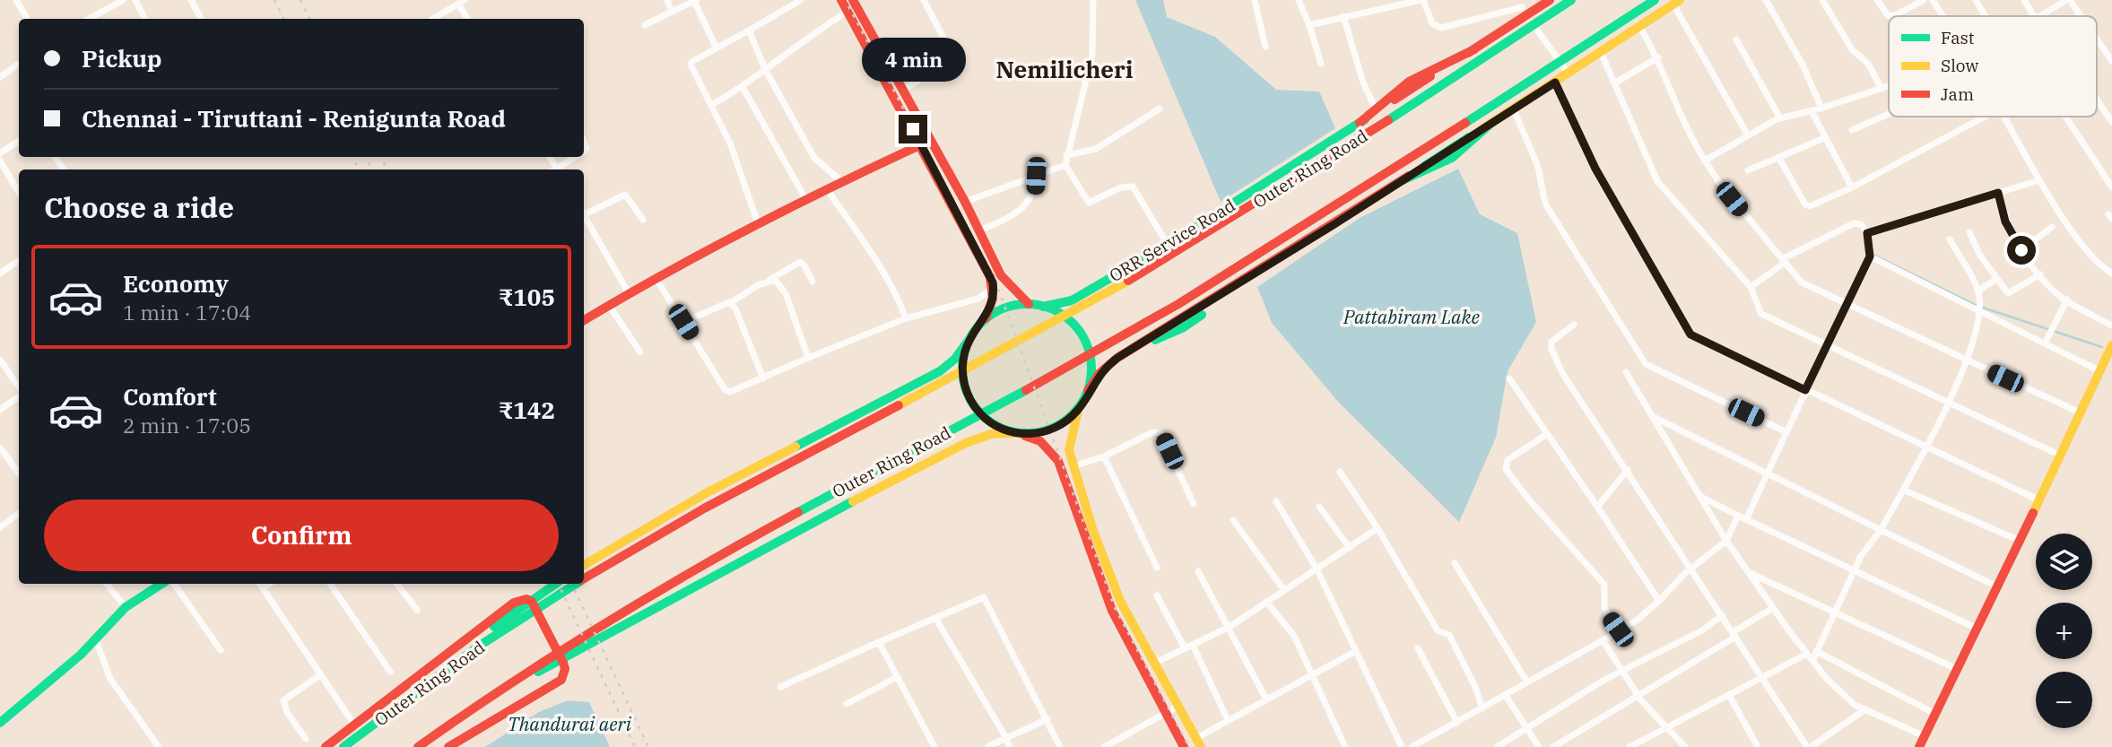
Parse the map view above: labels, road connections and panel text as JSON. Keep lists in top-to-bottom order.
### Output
{
  "streets": {
    "main road": ["Outer Ring Road", "ORR Service Road"]
  },
  "districts": ["Nemilicheri"],
  "water": ["Pattabiram Lake", "Thandurai aeri"],
  "legend": ["Fast", "Slow", "Jam"],
  "page": {
    "banner": ["Pickup", "Chennai - Tiruttani - Renigunta Road"],
    "bubble": "4 min",
    "heading": "Choose a ride",
    "list": [
      {
        "name": "Economy",
        "note": "1 min · 17:04",
        "value": "₹105"
      },
      {
        "name": "Comfort",
        "note": "2 min · 17:05",
        "value": "₹142"
      }
    ],
    "buttons": "Confirm",
    "map_buttons": ["+", "−"]
  }
}
